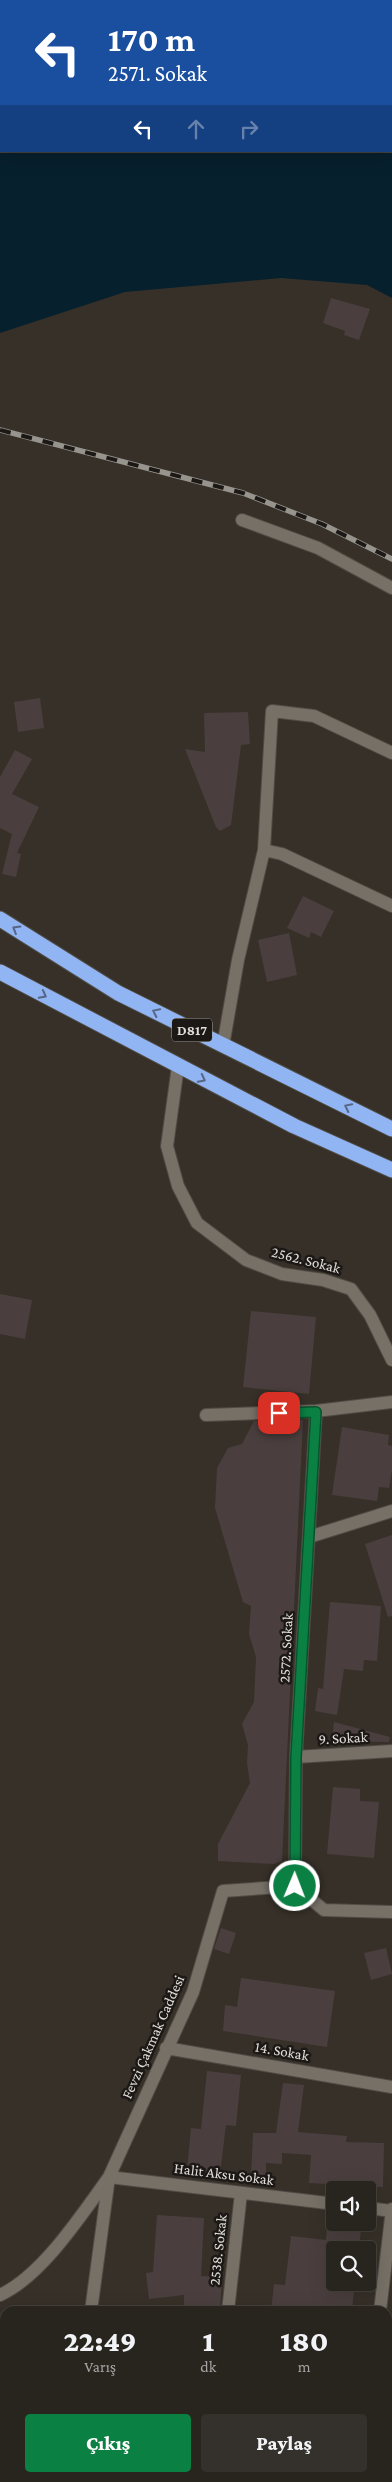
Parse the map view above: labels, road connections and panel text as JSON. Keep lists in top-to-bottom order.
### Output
{
  "streets": {
    "highway": ["D817"],
    "street": [
      "2562. Sokak",
      "2572. Sokak",
      "9. Sokak",
      "Fevzi Çakmak Caddesi",
      "14. Sokak",
      "Halit Aksu Sokak",
      "2538. Sokak"
    ]
  },
  "crossings": [
    ["D817", "2562. Sokak"],
    ["2572. Sokak", "9. Sokak"],
    ["2572. Sokak", "Fevzi Çakmak Caddesi"],
    ["Fevzi Çakmak Caddesi", "14. Sokak"],
    ["Fevzi Çakmak Caddesi", "Halit Aksu Sokak"],
    ["Halit Aksu Sokak", "2538. Sokak"]
  ],
  "page": {
    "turn": ["170 m", "2571. Sokak"],
    "eta": [
      "22:49",
      "Varış",
      "1",
      "dk",
      "180",
      "m"
    ],
    "buttons": ["Çıkış", "Paylaş"]
  }
}
